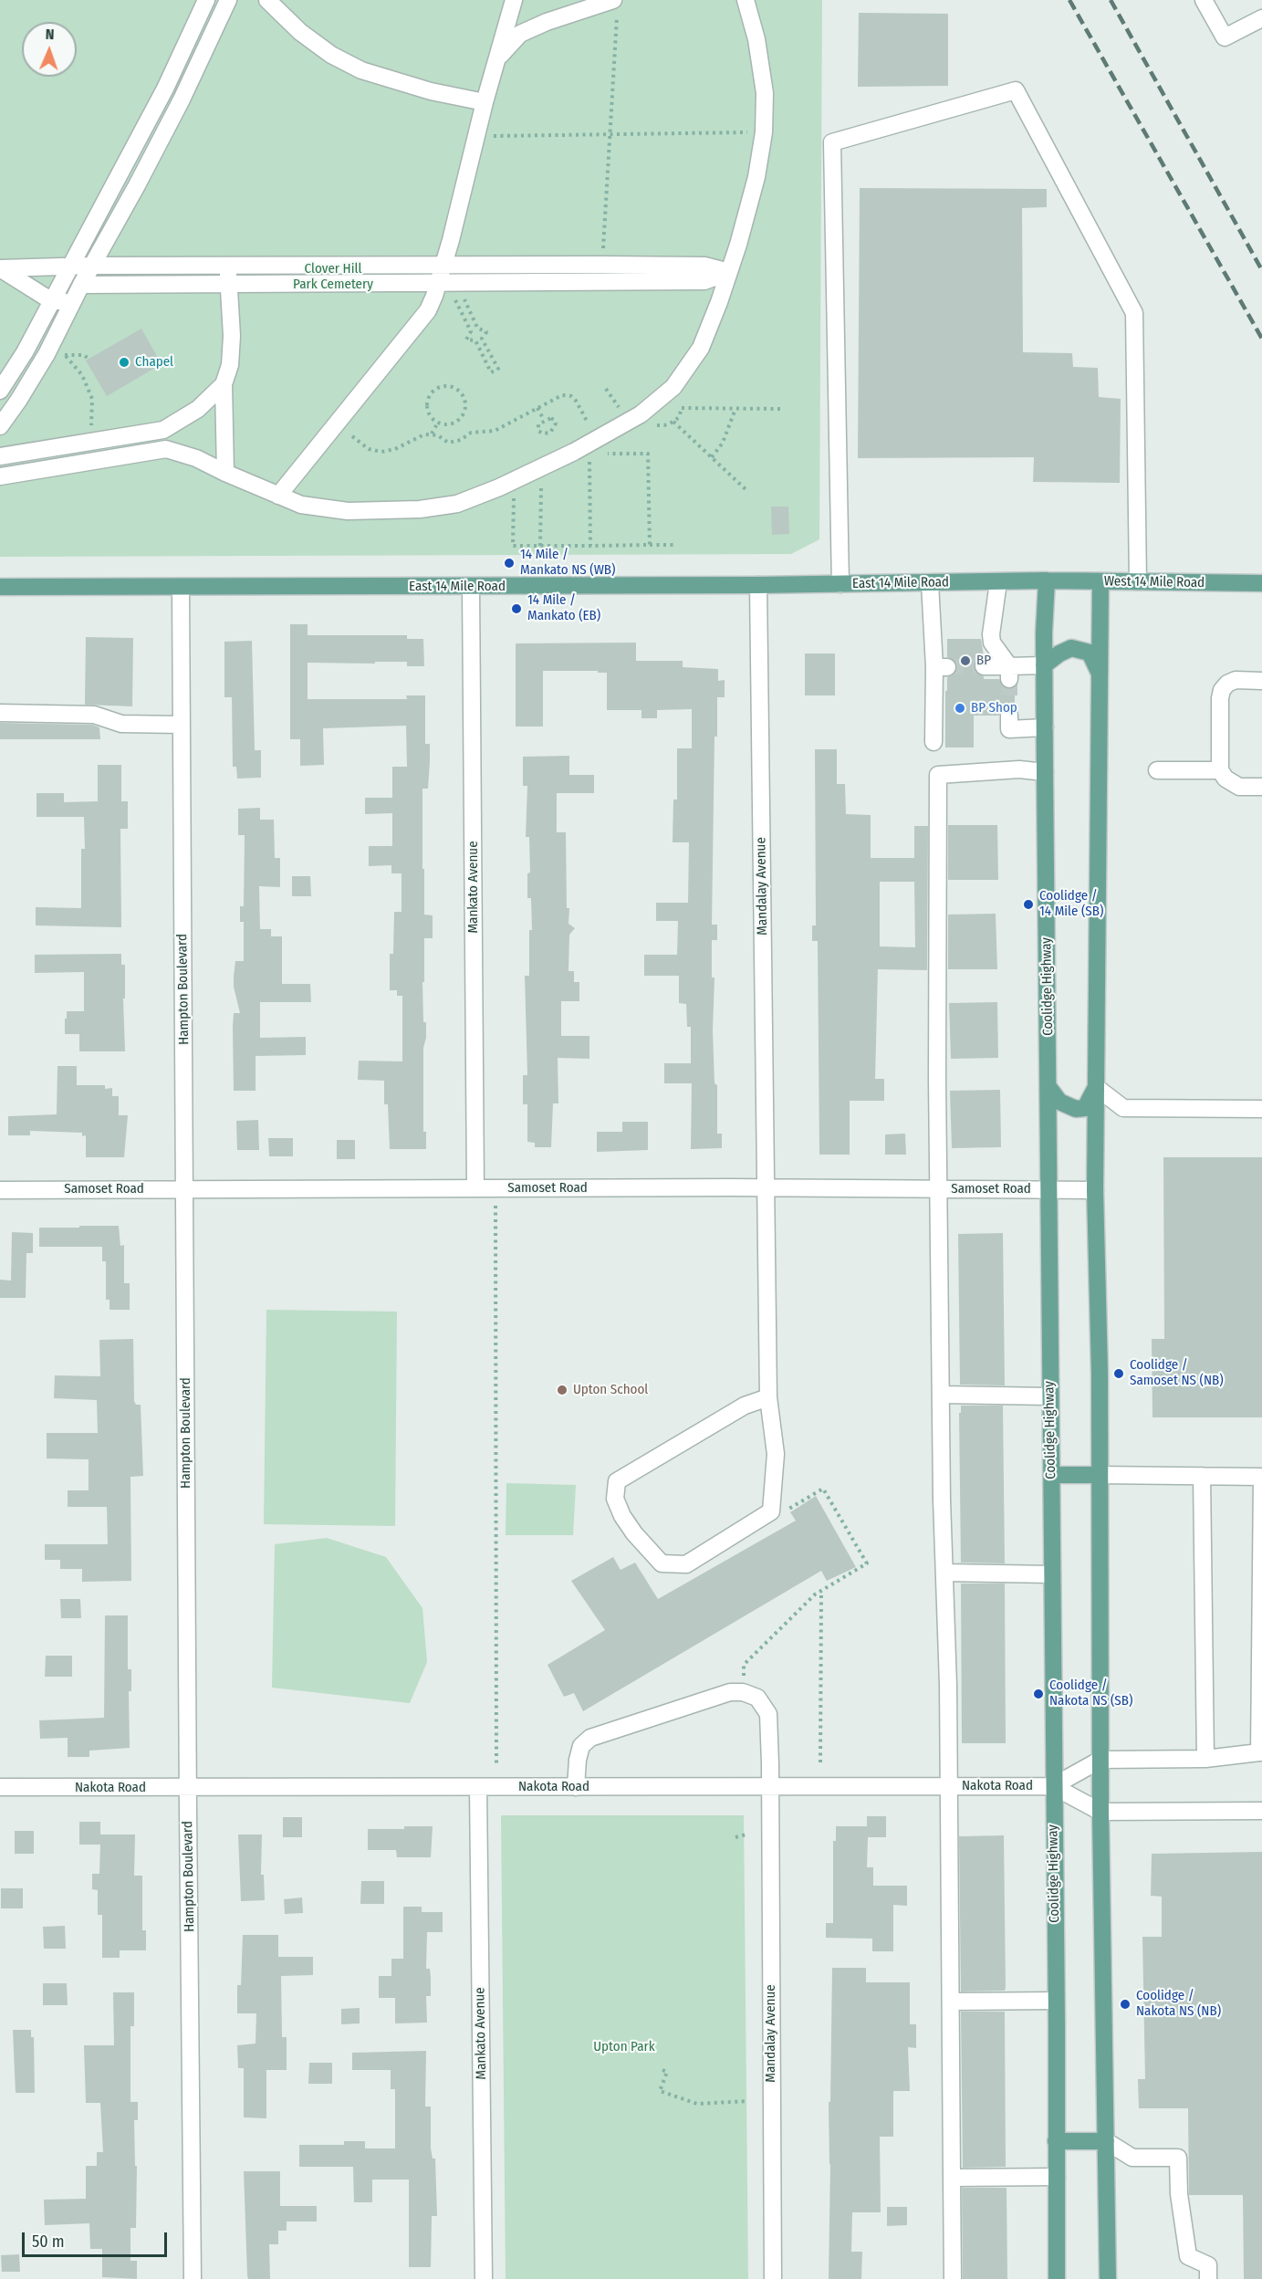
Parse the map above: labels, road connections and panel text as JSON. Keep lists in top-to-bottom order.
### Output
{
  "streets": {
    "main road": ["West 14 Mile Road", "East 14 Mile Road", "Coolidge Highway"],
    "street": [
      "Mandalay Avenue",
      "Mankato Avenue",
      "Hampton Boulevard",
      "Samoset Road",
      "Nakota Road"
    ]
  },
  "crossings": [
    ["West 14 Mile Road", "East 14 Mile Road"],
    ["West 14 Mile Road", "Coolidge Highway"],
    ["East 14 Mile Road", "Mandalay Avenue"],
    ["East 14 Mile Road", "Mankato Avenue"],
    ["East 14 Mile Road", "Coolidge Highway"],
    ["East 14 Mile Road", "Hampton Boulevard"],
    ["Mandalay Avenue", "Samoset Road"],
    ["Mandalay Avenue", "Nakota Road"],
    ["Mankato Avenue", "Samoset Road"],
    ["Mankato Avenue", "Nakota Road"],
    ["Coolidge Highway", "Samoset Road"],
    ["Coolidge Highway", "Nakota Road"],
    ["Hampton Boulevard", "Samoset Road"],
    ["Hampton Boulevard", "Nakota Road"]
  ],
  "parks": ["Clover Hill Park Cemetery", "Upton Park"],
  "places": [
    "Chapel",
    "14 Mile / Mankato NS (WB)",
    "14 Mile / Mankato (EB)",
    "BP",
    "BP Shop",
    "Coolidge / 14 Mile (SB)",
    "Coolidge / Samoset NS (NB)",
    "Upton School",
    "Coolidge / Nakota NS (SB)",
    "Coolidge / Nakota NS (NB)"
  ],
  "scale_bar": "50 m",
  "north": "top"
}
